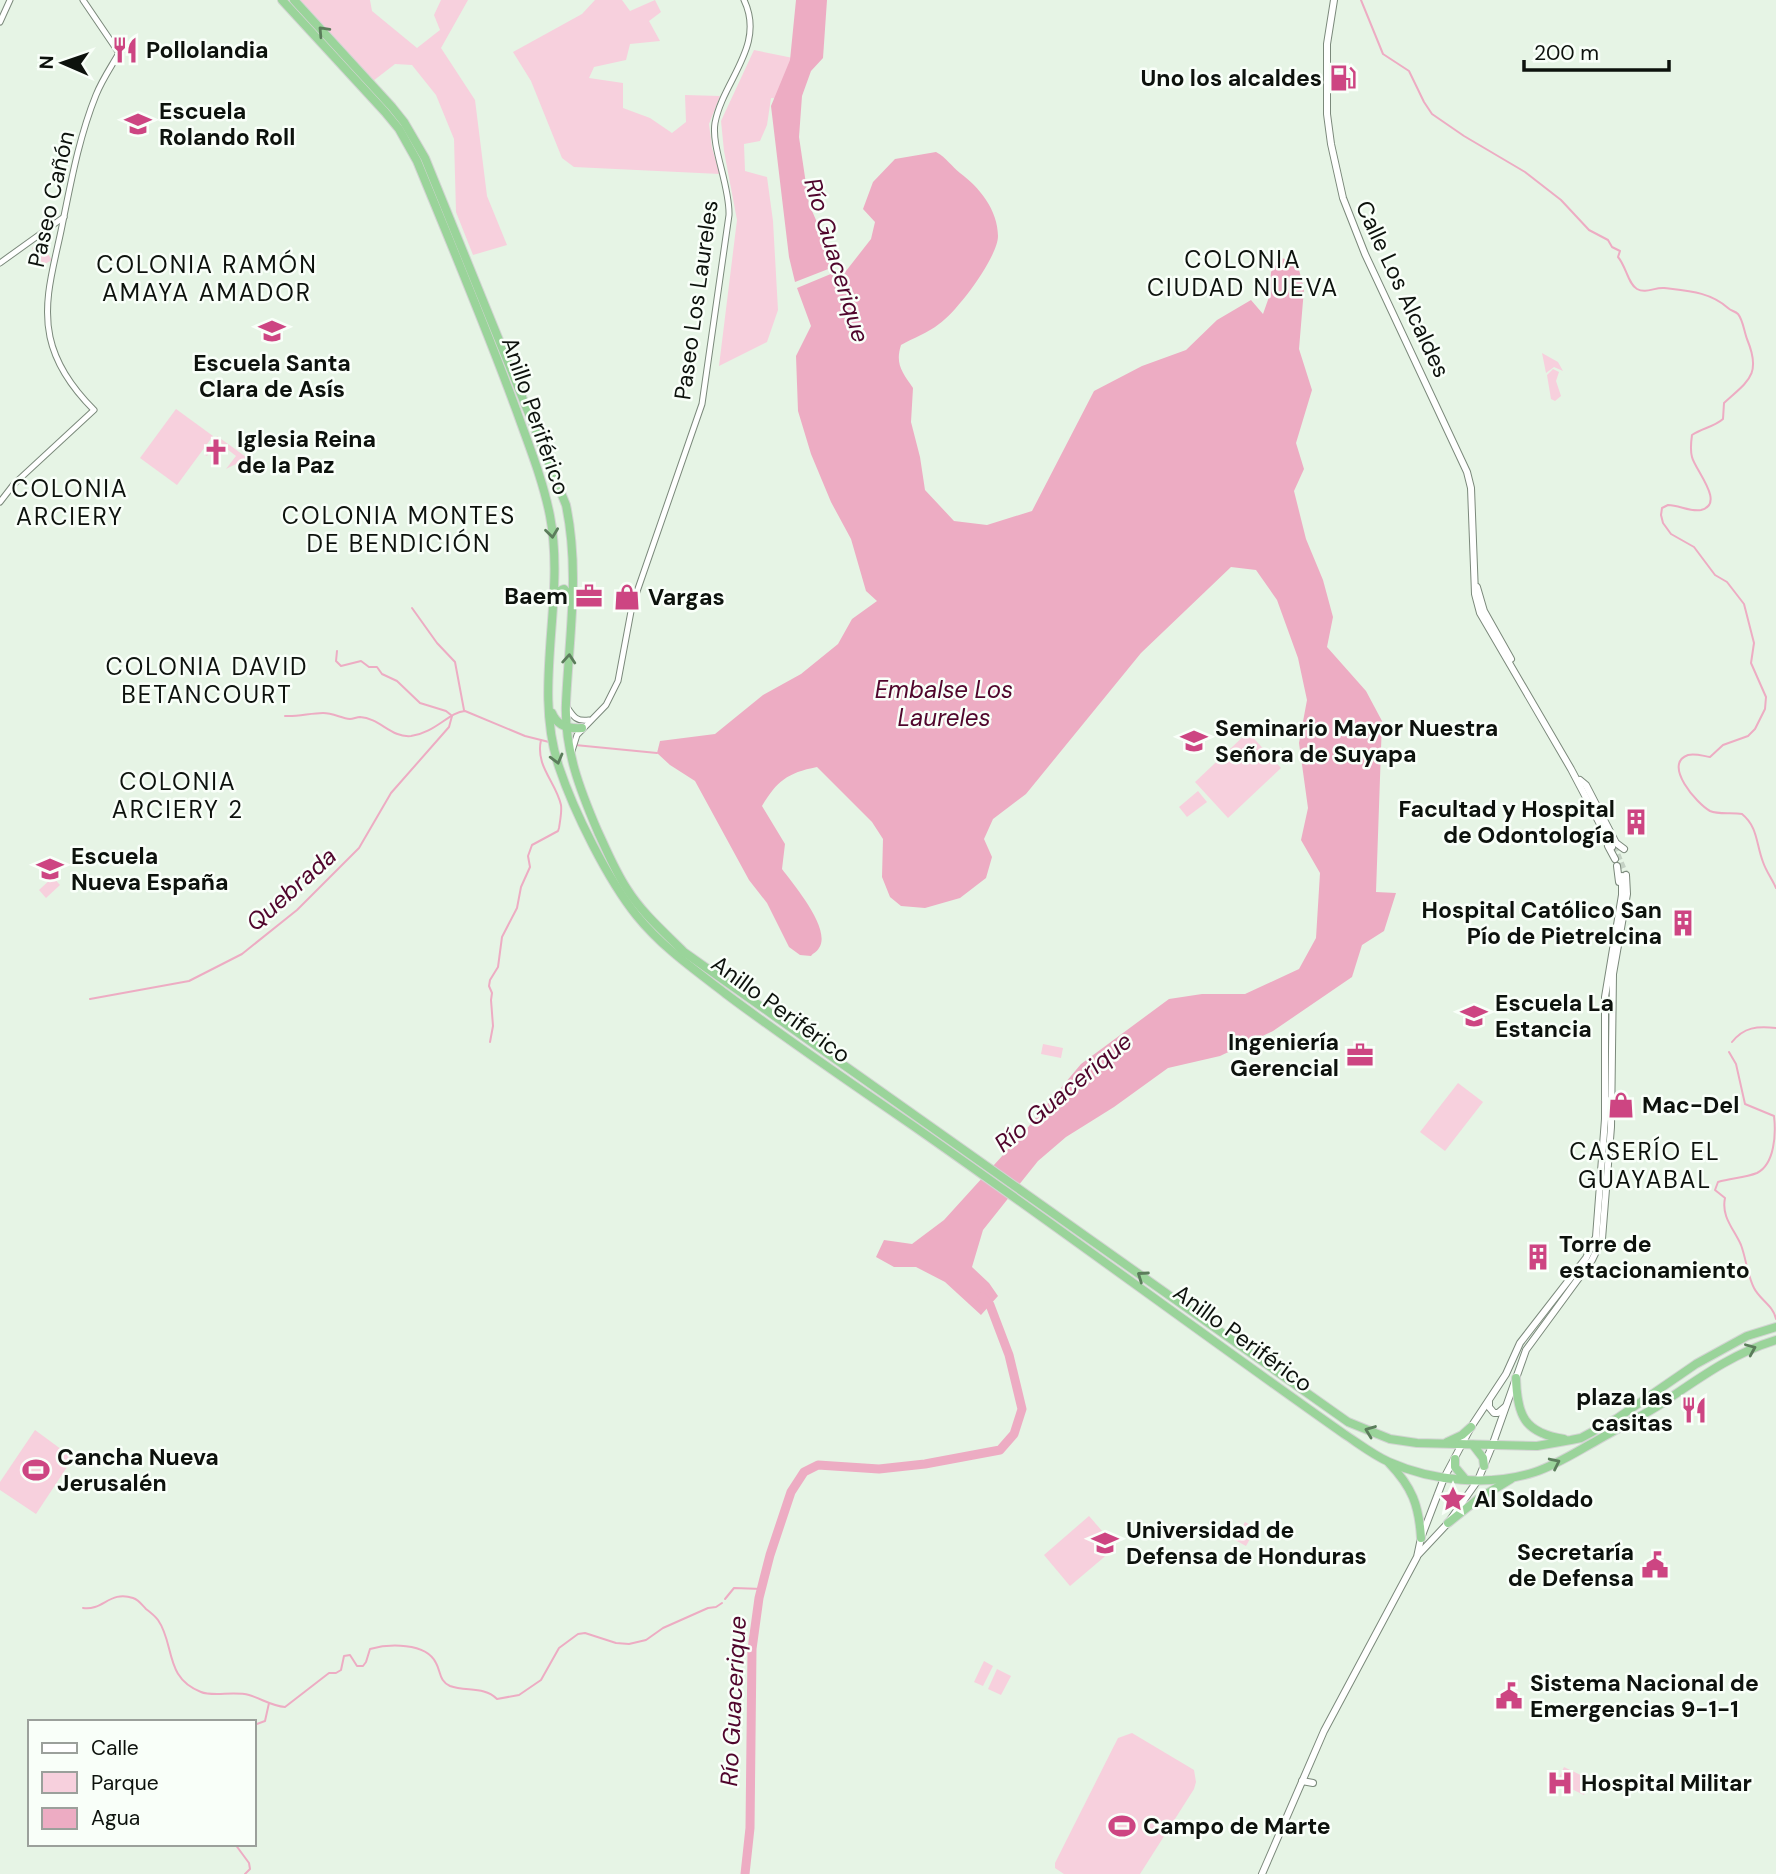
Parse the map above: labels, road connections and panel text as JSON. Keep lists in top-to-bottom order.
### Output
{
  "streets": {
    "highway": ["Anillo Periférico"],
    "main road": ["Calle Los Alcaldes"],
    "street": ["Paseo Cañón", "Paseo Los Laureles"]
  },
  "districts": [
    "COLONIA CIUDAD NUEVA",
    "COLONIA RAMÓN AMAYA AMADOR",
    "COLONIA ARCIERY",
    "COLONIA MONTES DE BENDICIÓN",
    "COLONIA DAVID BETANCOURT",
    "COLONIA ARCIERY 2",
    "CASERÍO EL GUAYABAL"
  ],
  "water": ["Río Guacerique", "Embalse Los Laureles", "Quebrada"],
  "places": {
    "restaurant": ["Pollolandia", "plaza las casitas"],
    "fuel station": ["Uno los alcaldes"],
    "school or university": [
      "Escuela Rolando Roll",
      "Escuela Santa Clara de Asís",
      "Seminario Mayor Nuestra Señora de Suyapa",
      "Escuela Nueva España",
      "Escuela La Estancia",
      "Universidad de Defensa de Honduras"
    ],
    "church": ["Iglesia Reina de la Paz"],
    "office": ["Baem", "Ingeniería Gerencial"],
    "shop": ["Vargas", "Mac-Del"],
    "building": ["Facultad y Hospital de Odontología", "Hospital Católico San Pío de Pietrelcina", "Torre de estacionamiento"],
    "sports": ["Cancha Nueva Jerusalén", "Campo de Marte"],
    "place": ["Al Soldado"],
    "public building": ["Secretaría de Defensa", "Sistema Nacional de Emergencias 9-1-1"],
    "hospital": ["Hospital Militar"]
  },
  "legend": ["Calle", "Parque", "Agua"],
  "scale_bar": "200 m",
  "north": "left"
}
